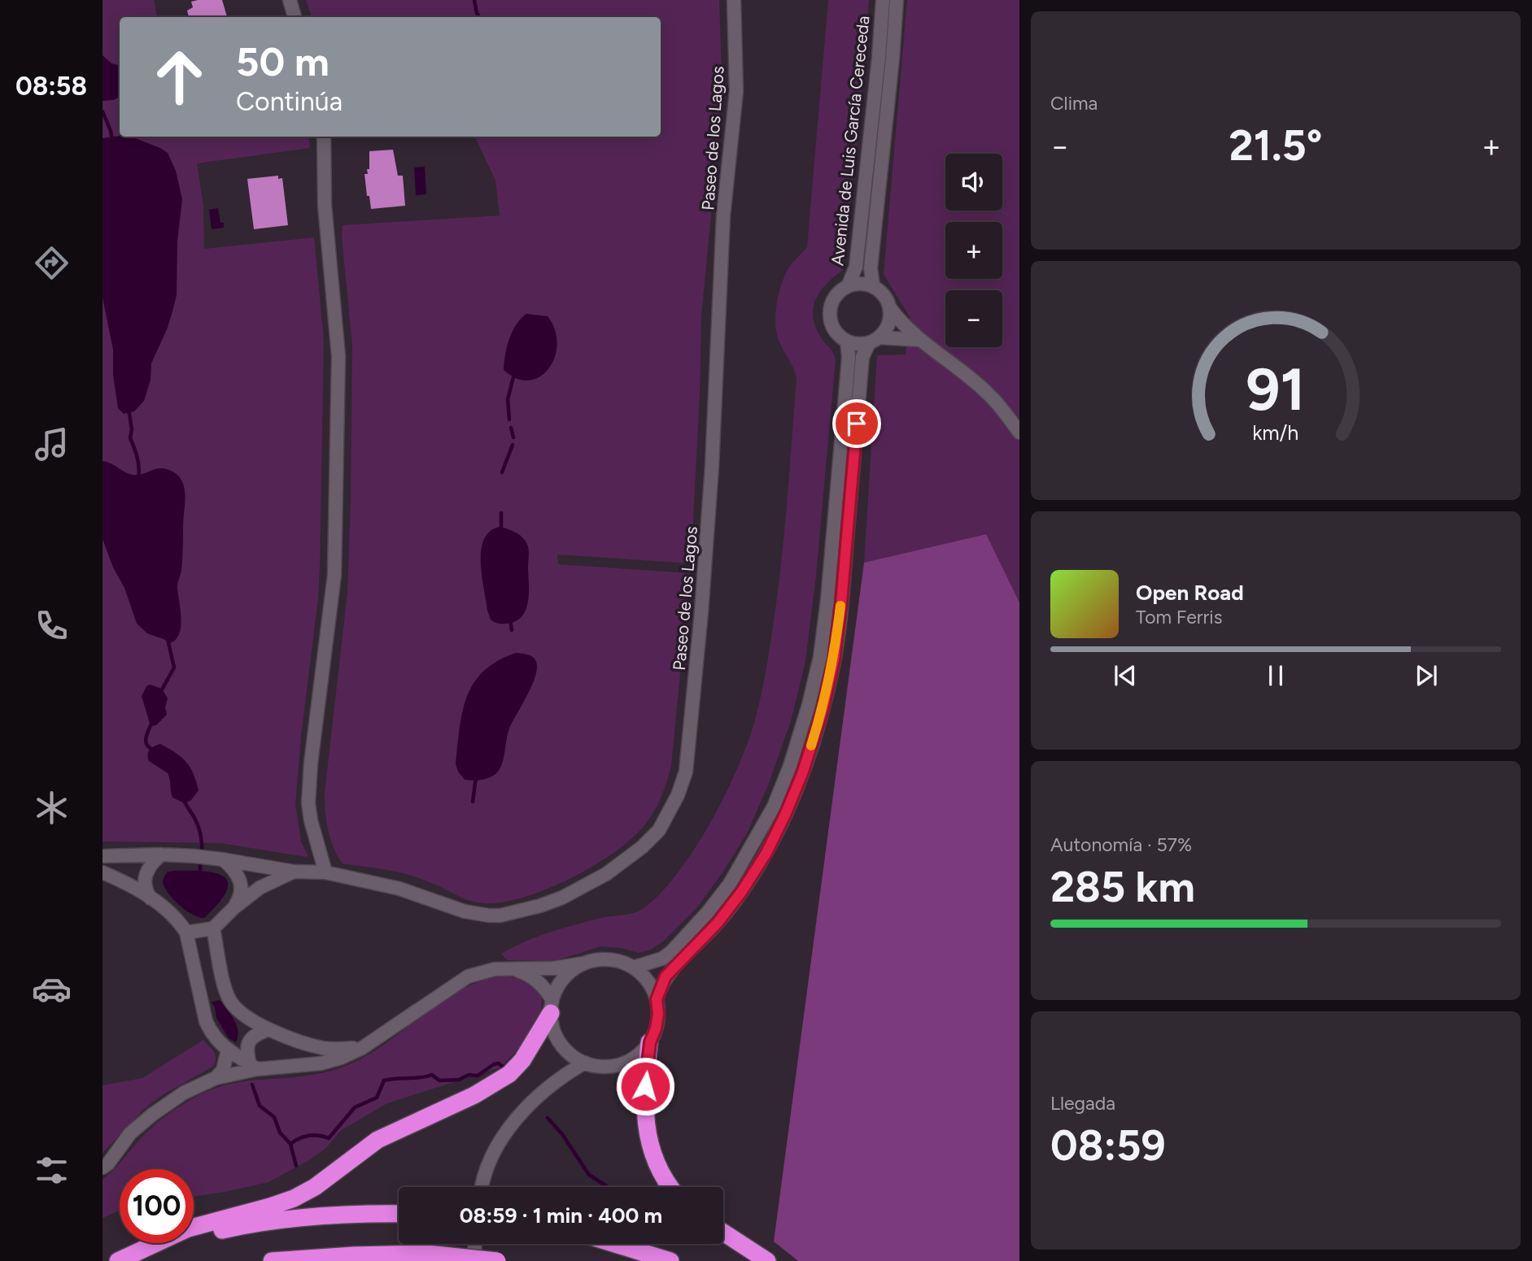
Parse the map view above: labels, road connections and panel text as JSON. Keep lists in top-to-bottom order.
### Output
{
  "streets": {
    "street": ["Paseo de los Lagos", "Avenida de Luis García Cereceda"]
  },
  "page": {
    "tabs": "08:58",
    "tile": [
      "Clima",
      ["Autonomía · 57%", "285 km"],
      ["Llegada", "08:59"]
    ],
    "turn": ["50 m", "Continúa"],
    "heat": ["−", "21.5°", "+"],
    "map_buttons": ["+", "−"],
    "song": ["Open Road", "Tom Ferris"],
    "limit": "100",
    "trip": "08:59 · 1 min · 400 m",
    "gauge": ["91", "km/h"]
  }
}
